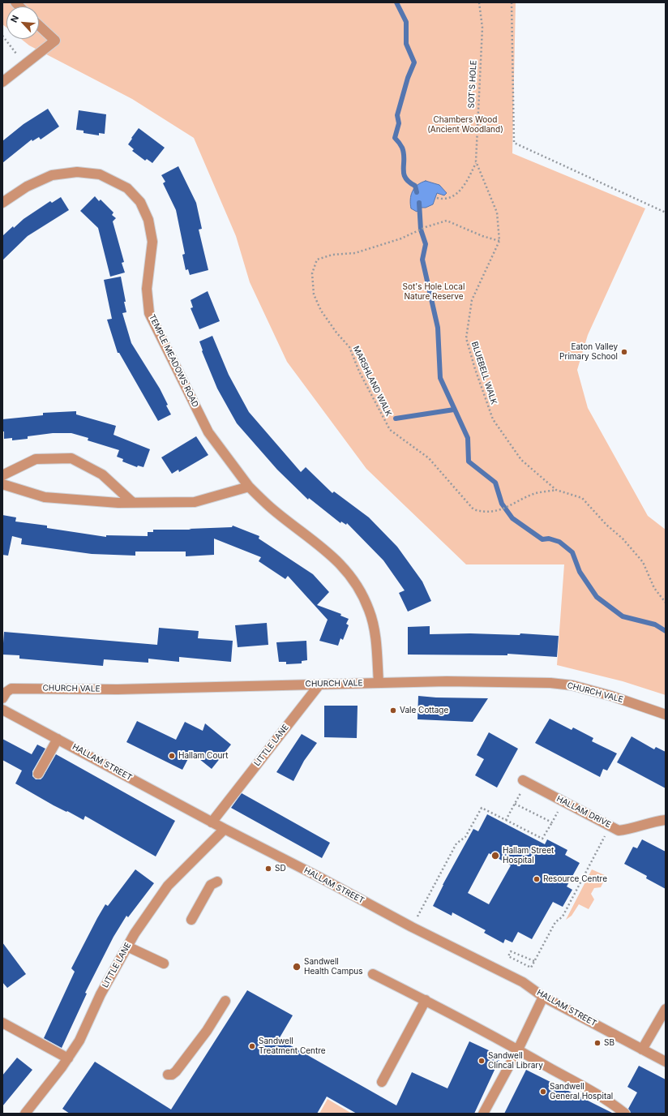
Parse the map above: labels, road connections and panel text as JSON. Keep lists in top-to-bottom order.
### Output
{
  "streets": {
    "street": [
      "TEMPLE MEADOWS ROAD",
      "CHURCH VALE",
      "LITTLE LANE",
      "HALLAM STREET",
      "HALLAM DRIVE"
    ],
    "path": ["SOT'S HOLE", "BLUEBELL WALK", "MARSHLAND WALK"]
  },
  "crossings": [
    ["SOT'S HOLE", "BLUEBELL WALK"],
    ["SOT'S HOLE", "MARSHLAND WALK"],
    ["TEMPLE MEADOWS ROAD", "CHURCH VALE"],
    ["BLUEBELL WALK", "MARSHLAND WALK"],
    ["CHURCH VALE", "LITTLE LANE"],
    ["LITTLE LANE", "HALLAM STREET"]
  ],
  "parks": ["Chambers Wood (Ancient Woodland)", "Sot's Hole Local Nature Reserve"],
  "places": [
    "Eaton Valley Primary School",
    "Vale Cottage",
    "Hallam Court",
    "Hallam Street Hospital",
    "SD",
    "Resource Centre",
    "Sandwell Health Campus",
    "SB",
    "Sandwell Treatment Centre",
    "Sandwell Clincal Library",
    "Sandwell General Hospital"
  ],
  "north": "top left"
}
